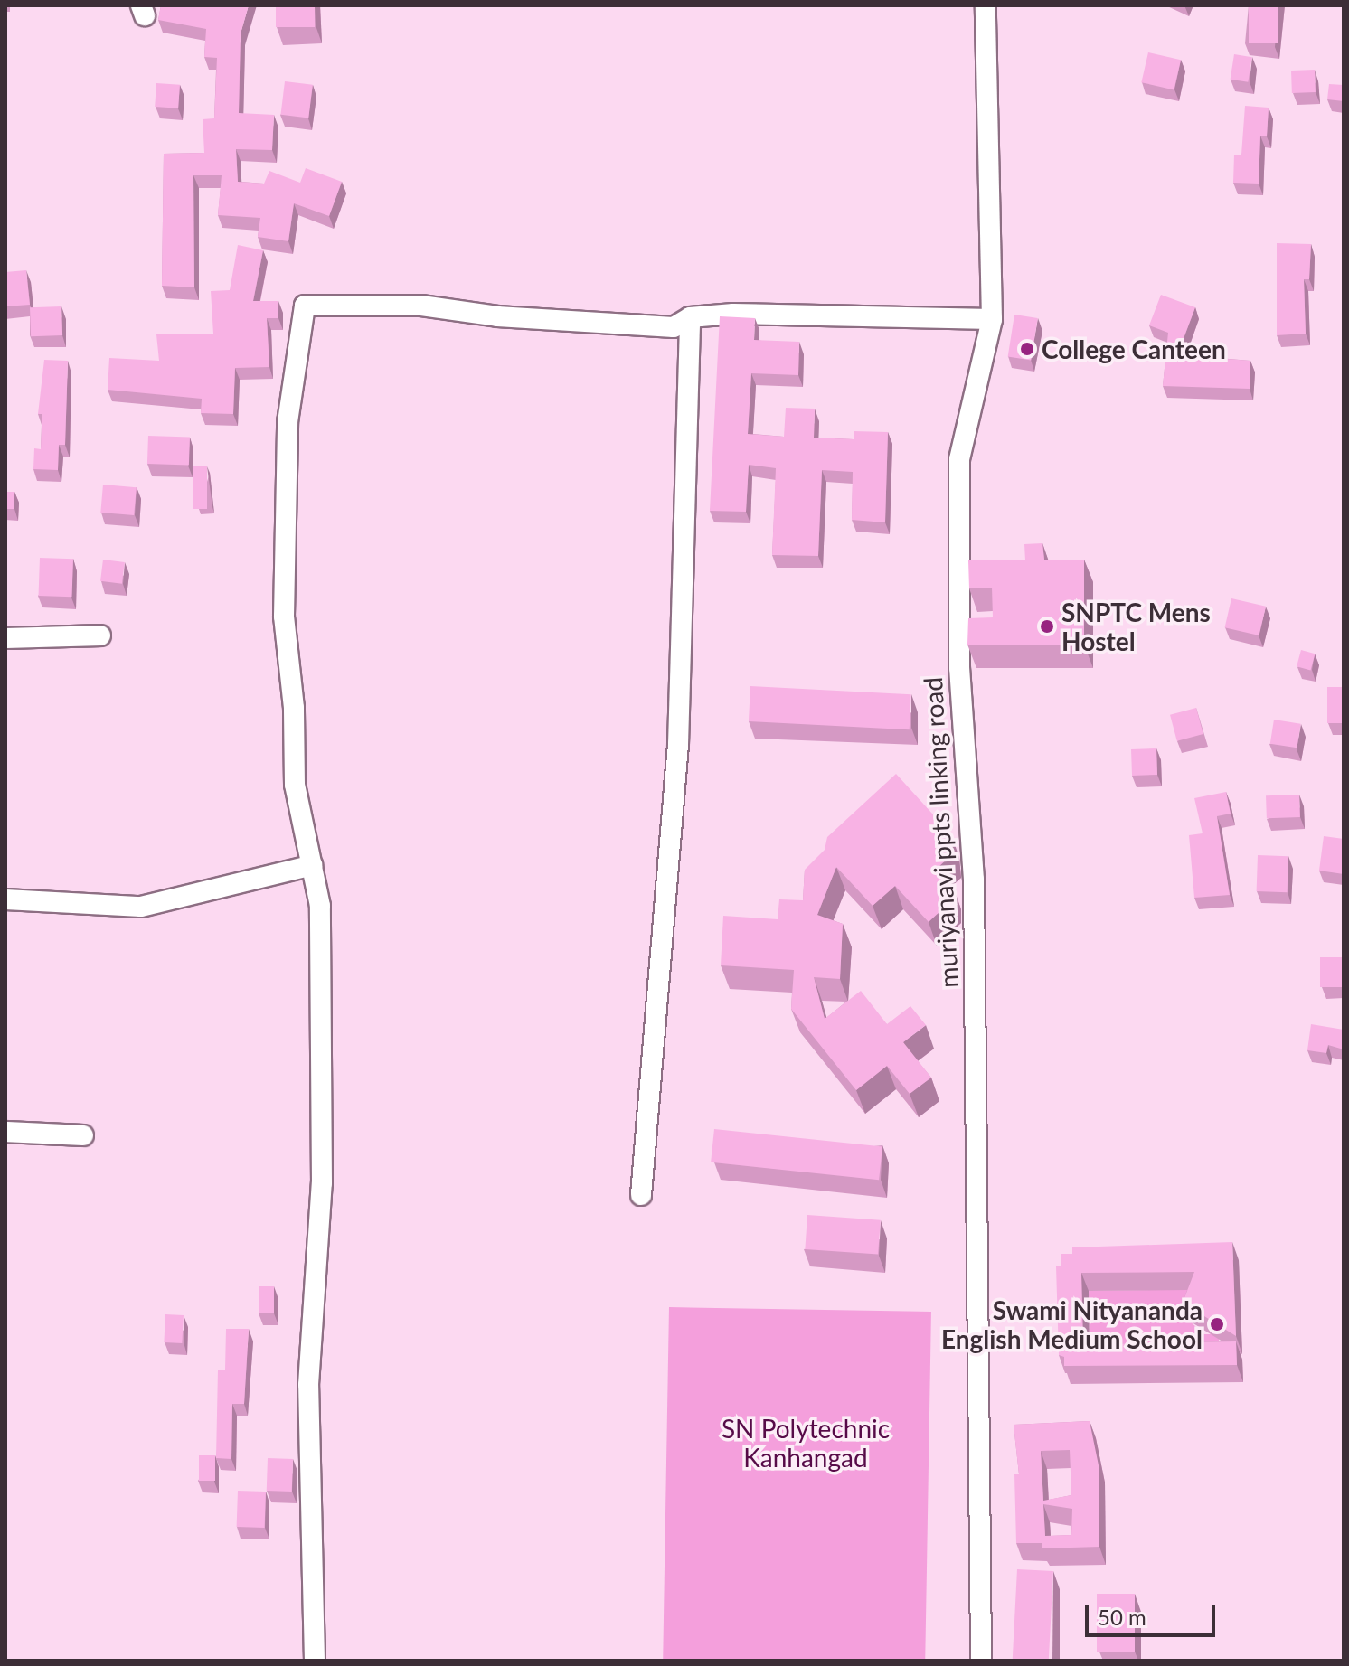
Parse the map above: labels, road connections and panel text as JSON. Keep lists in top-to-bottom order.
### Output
{
  "streets": {
    "street": ["muriyanavi ppts linking road"]
  },
  "parks": ["SN Polytechnic Kanhangad"],
  "places": ["College Canteen", "SNPTC Mens Hostel", "Swami Nityananda English Medium School"],
  "scale_bar": "50 m"
}
